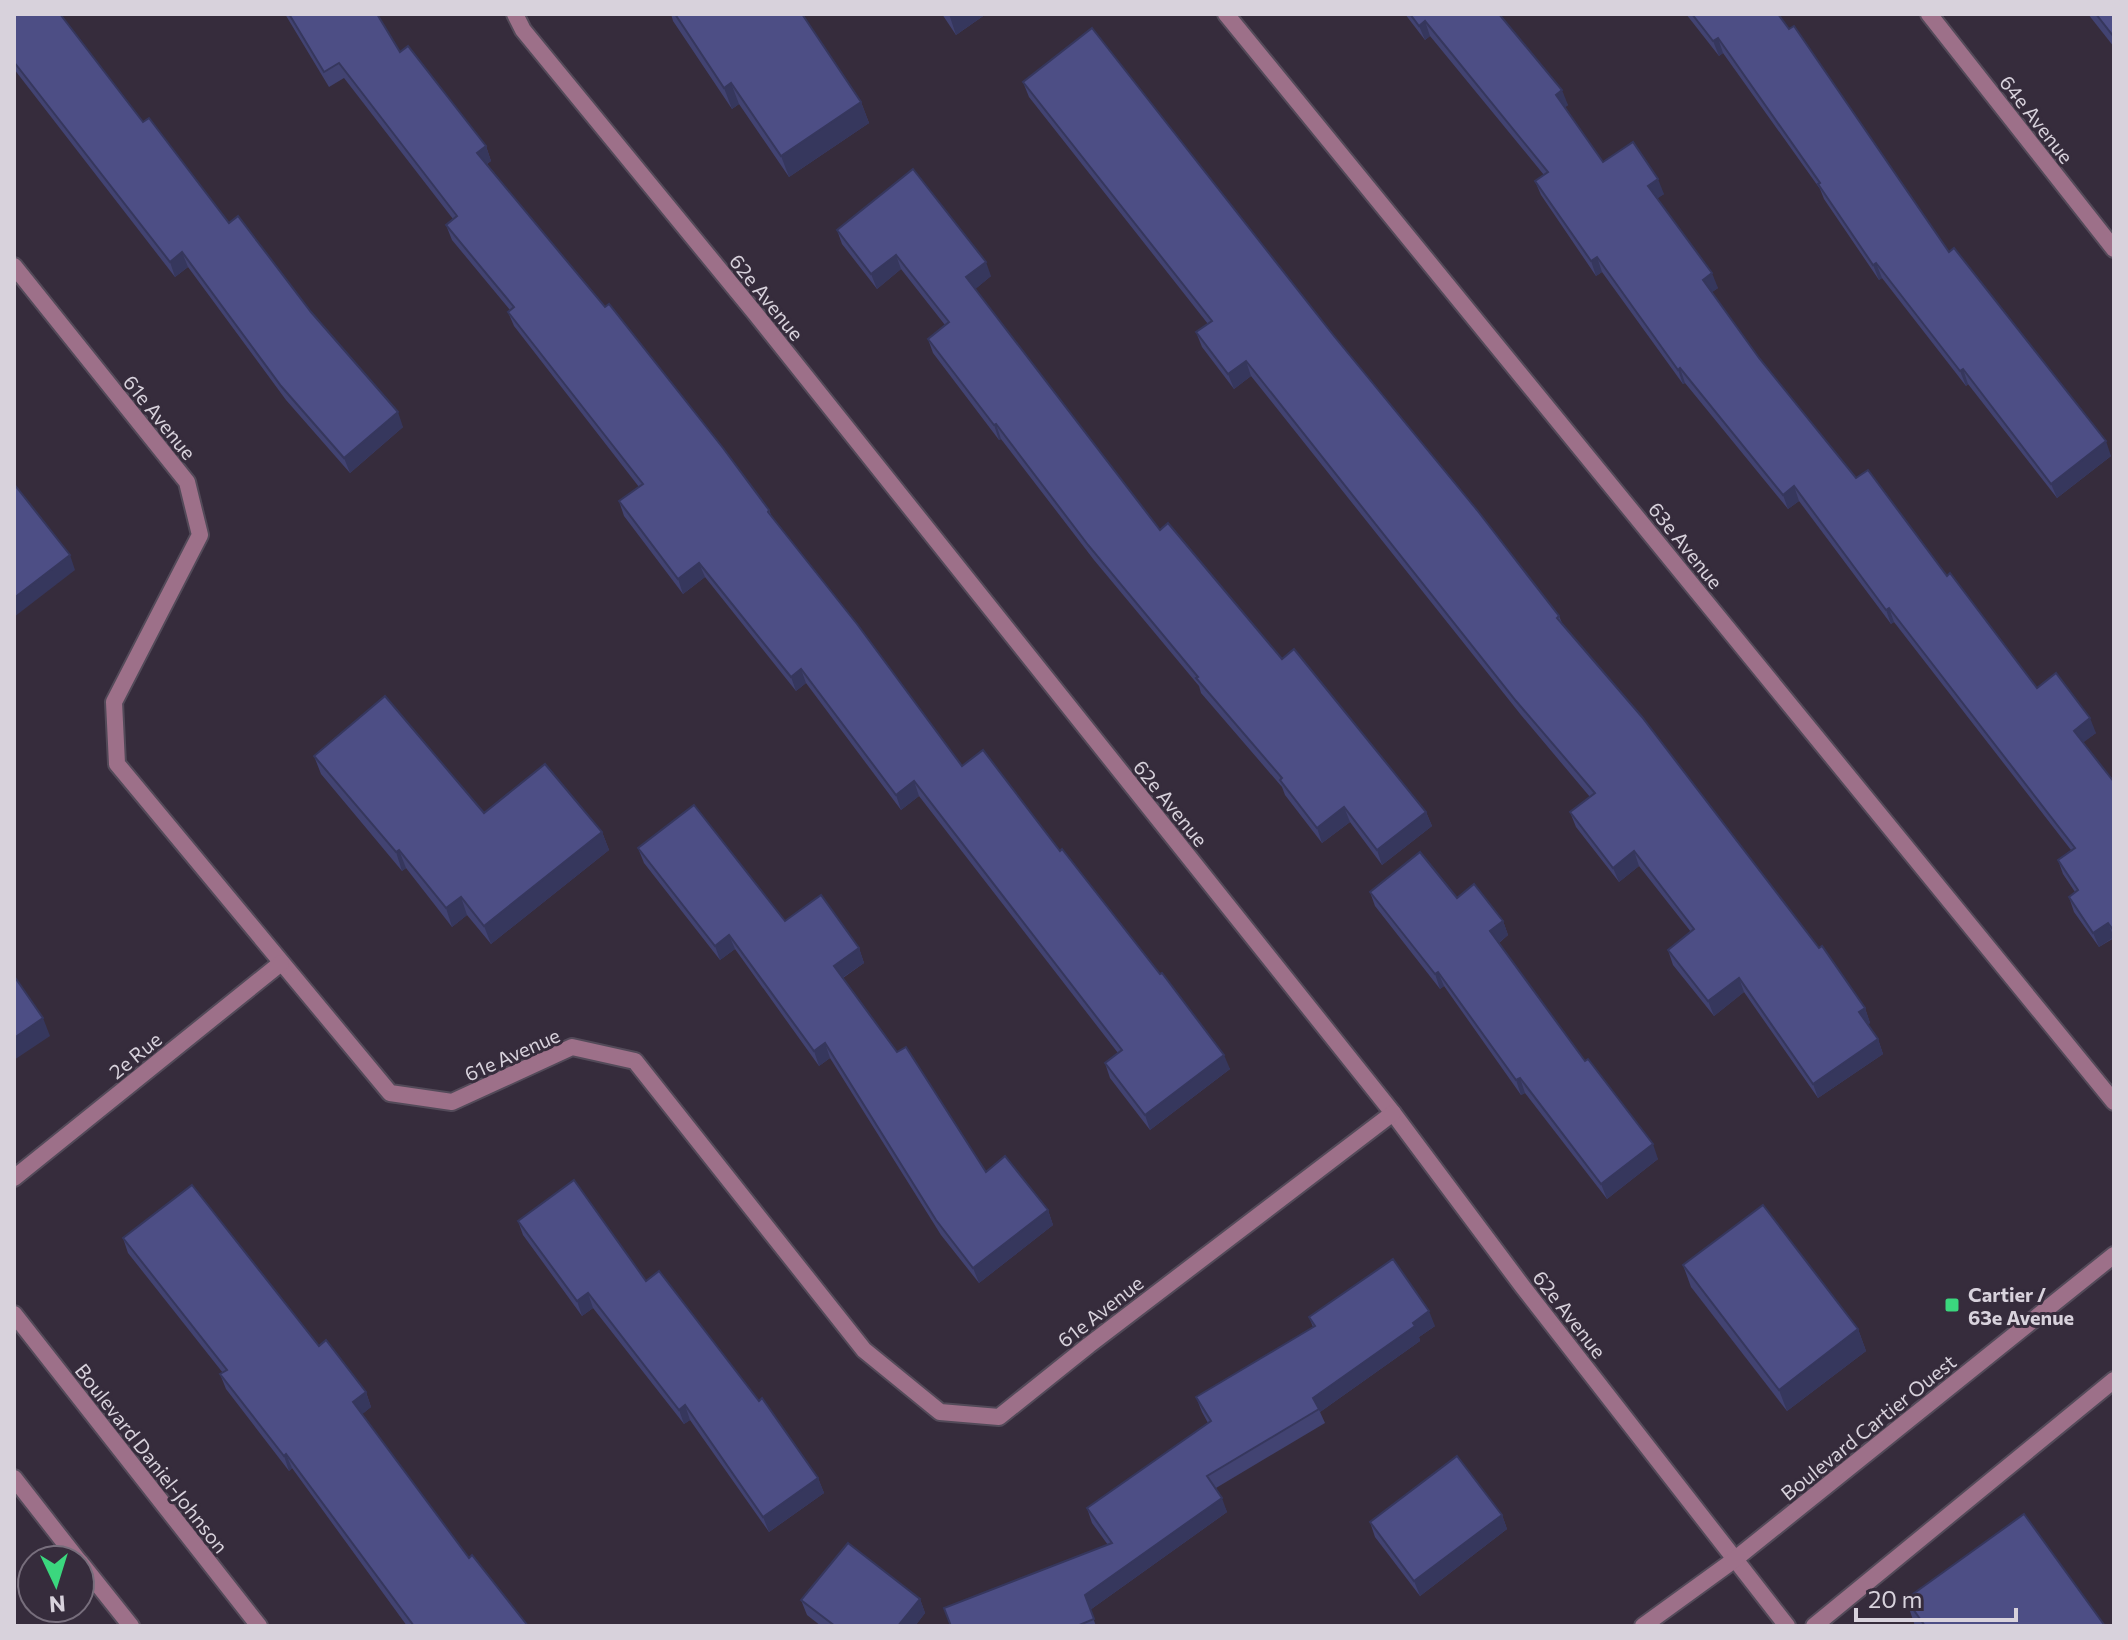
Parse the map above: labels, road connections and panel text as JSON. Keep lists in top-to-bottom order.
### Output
{
  "streets": {
    "street": [
      "64e Avenue",
      "62e Avenue",
      "61e Avenue",
      "63e Avenue",
      "2e Rue",
      "Boulevard Cartier Ouest",
      "Boulevard Daniel-Johnson"
    ]
  },
  "crossings": [
    ["62e Avenue", "61e Avenue"],
    ["62e Avenue", "Boulevard Cartier Ouest"],
    ["61e Avenue", "2e Rue"]
  ],
  "places": {
    "transit": ["Cartier / 63e Avenue"]
  },
  "scale_bar": "20 m",
  "north": "bottom"
}
